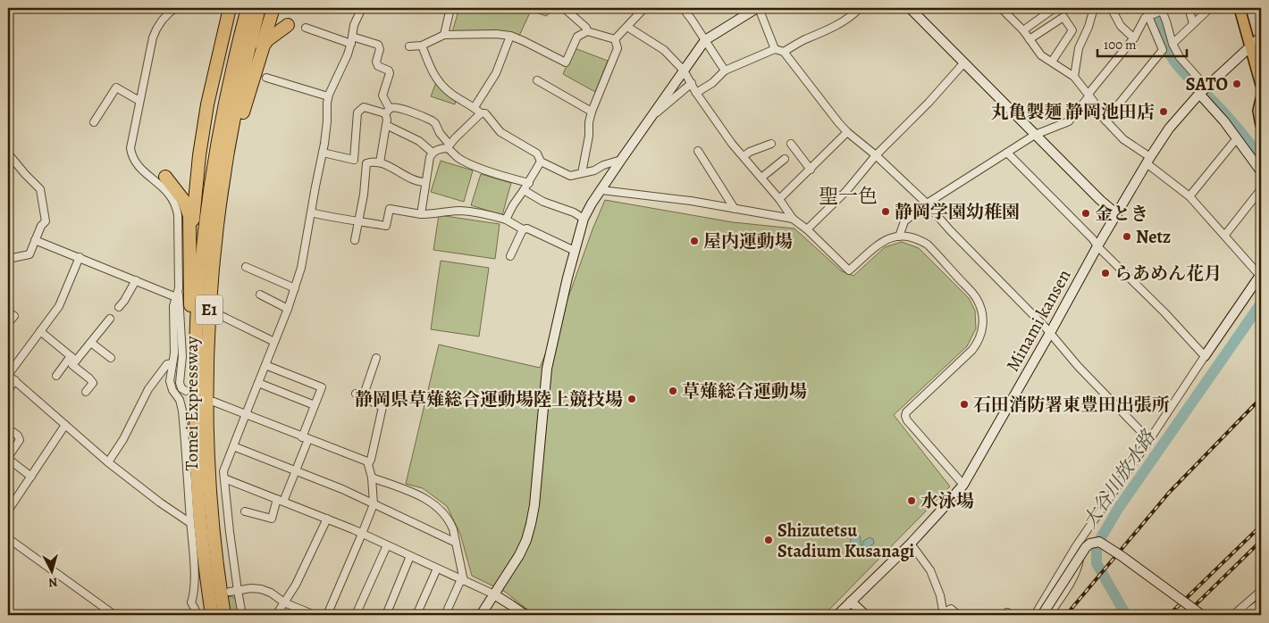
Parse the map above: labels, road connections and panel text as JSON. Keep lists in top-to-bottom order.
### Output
{
  "streets": {
    "highway": ["E1", "Tomei Expressway"],
    "street": ["Minami kansen"]
  },
  "districts": ["聖一色"],
  "water": ["大谷川放水路"],
  "places": [
    "SATO",
    "丸亀製麺 静岡池田店",
    "静岡学園幼稚園",
    "金とき",
    "Netz",
    "屋内運動場",
    "らあめん花月",
    "草薙総合運動場",
    "静岡県草薙総合運動場陸上競技場",
    "石田消防署東豊田出張所",
    "水泳場",
    "Shizutetsu Stadium Kusanagi"
  ],
  "scale_bar": "100 m",
  "north": "bottom"
}
